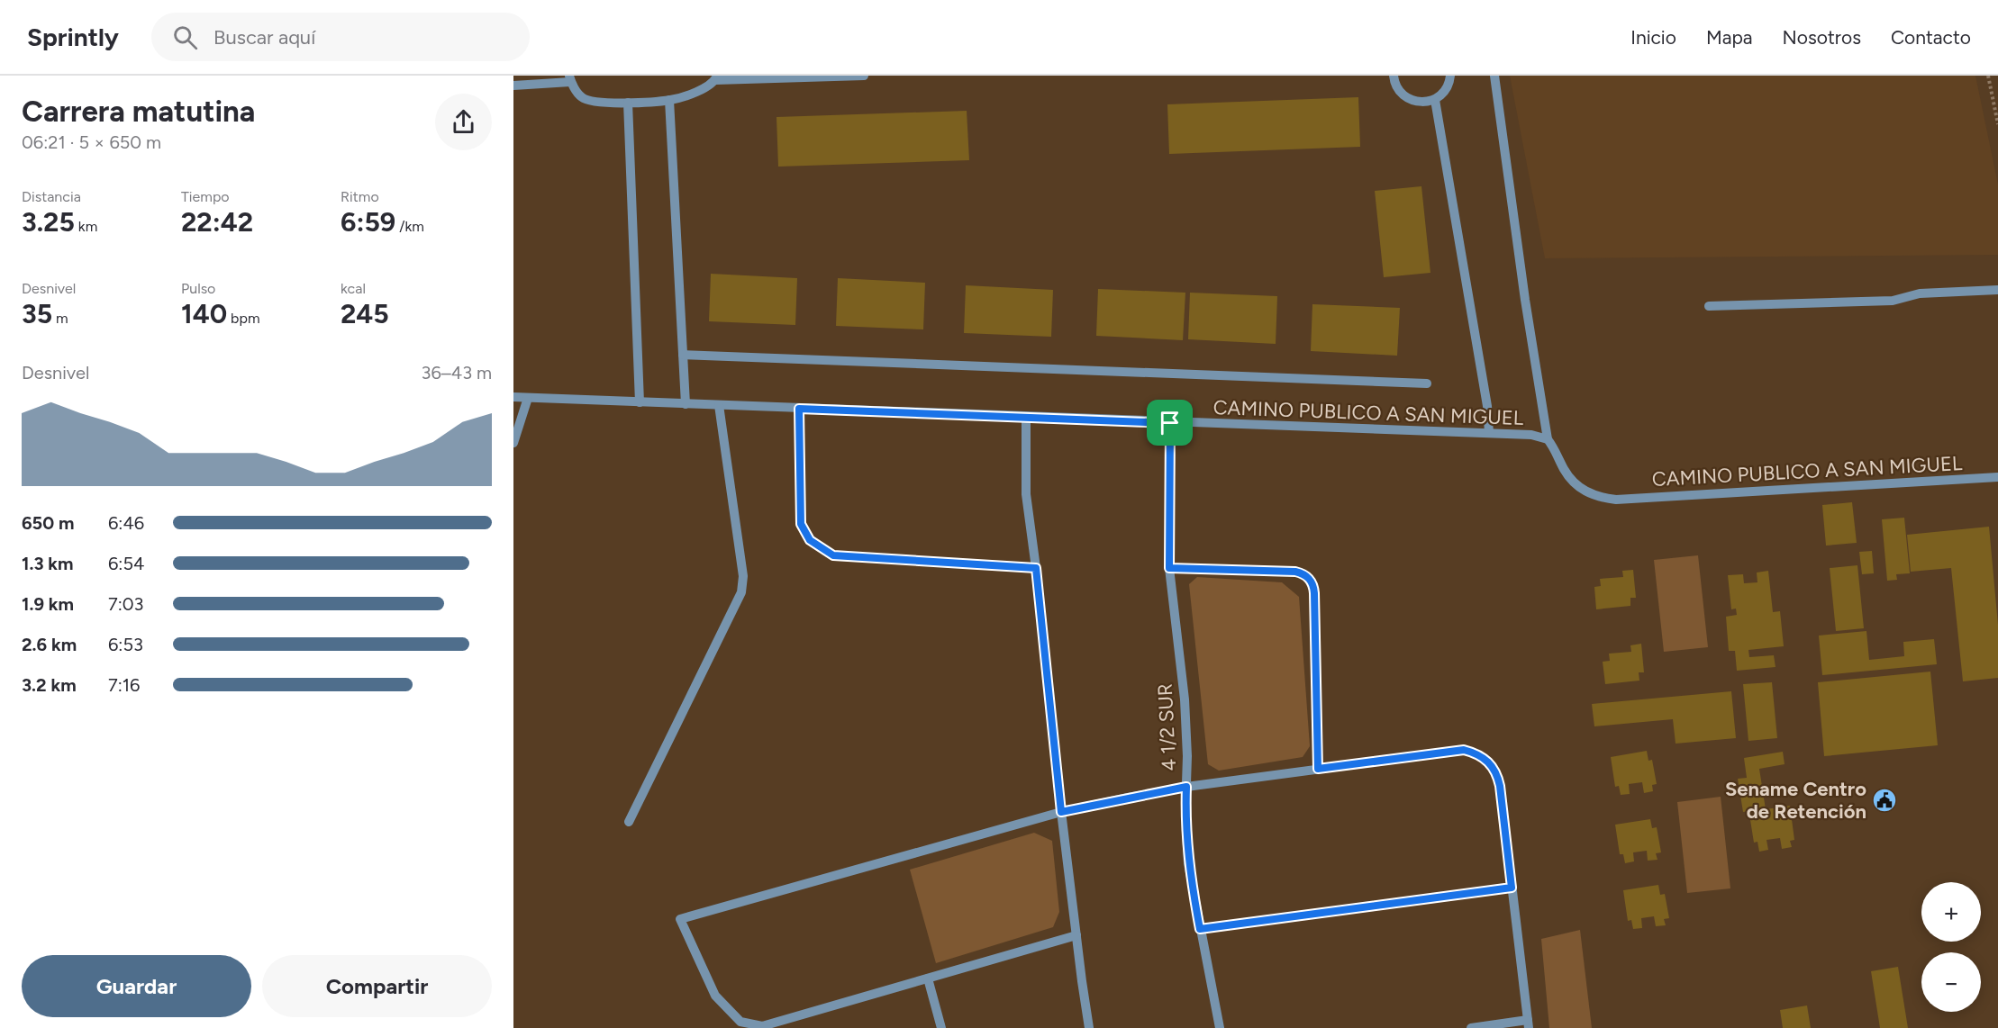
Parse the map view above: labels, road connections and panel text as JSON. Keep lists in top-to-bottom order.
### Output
{
  "streets": {
    "street": ["CAMINO PUBLICO A SAN MIGUEL", "4 1/2 SUR"]
  },
  "crossings": [
    ["CAMINO PUBLICO A SAN MIGUEL", "4 1/2 SUR"]
  ],
  "places": {
    "public building": ["Sename Centro de Retención"]
  },
  "page": {
    "header": "Sprintly",
    "search": "Buscar aquí",
    "nav": [
      "Inicio",
      "Mapa",
      "Nosotros",
      "Contacto"
    ],
    "heading": ["Carrera matutina", "06:21 · 5 × 650 m"],
    "stats": [
      ["Distancia", "3.25 km"],
      ["Tiempo", "22:42"],
      ["Ritmo", "6:59 /km"],
      ["Desnivel", "35 m"],
      ["Pulso", "140 bpm"],
      ["kcal", "245"]
    ],
    "chart": ["Desnivel", "36–43 m"],
    "list": [
      {
        "name": "650 m",
        "note": "6:46"
      },
      {
        "name": "1.3 km",
        "note": "6:54"
      },
      {
        "name": "1.9 km",
        "note": "7:03"
      },
      {
        "name": "2.6 km",
        "note": "6:53"
      },
      {
        "name": "3.2 km",
        "note": "7:16"
      }
    ],
    "map_buttons": ["+", "−"],
    "buttons": ["Guardar", "Compartir"]
  }
}
